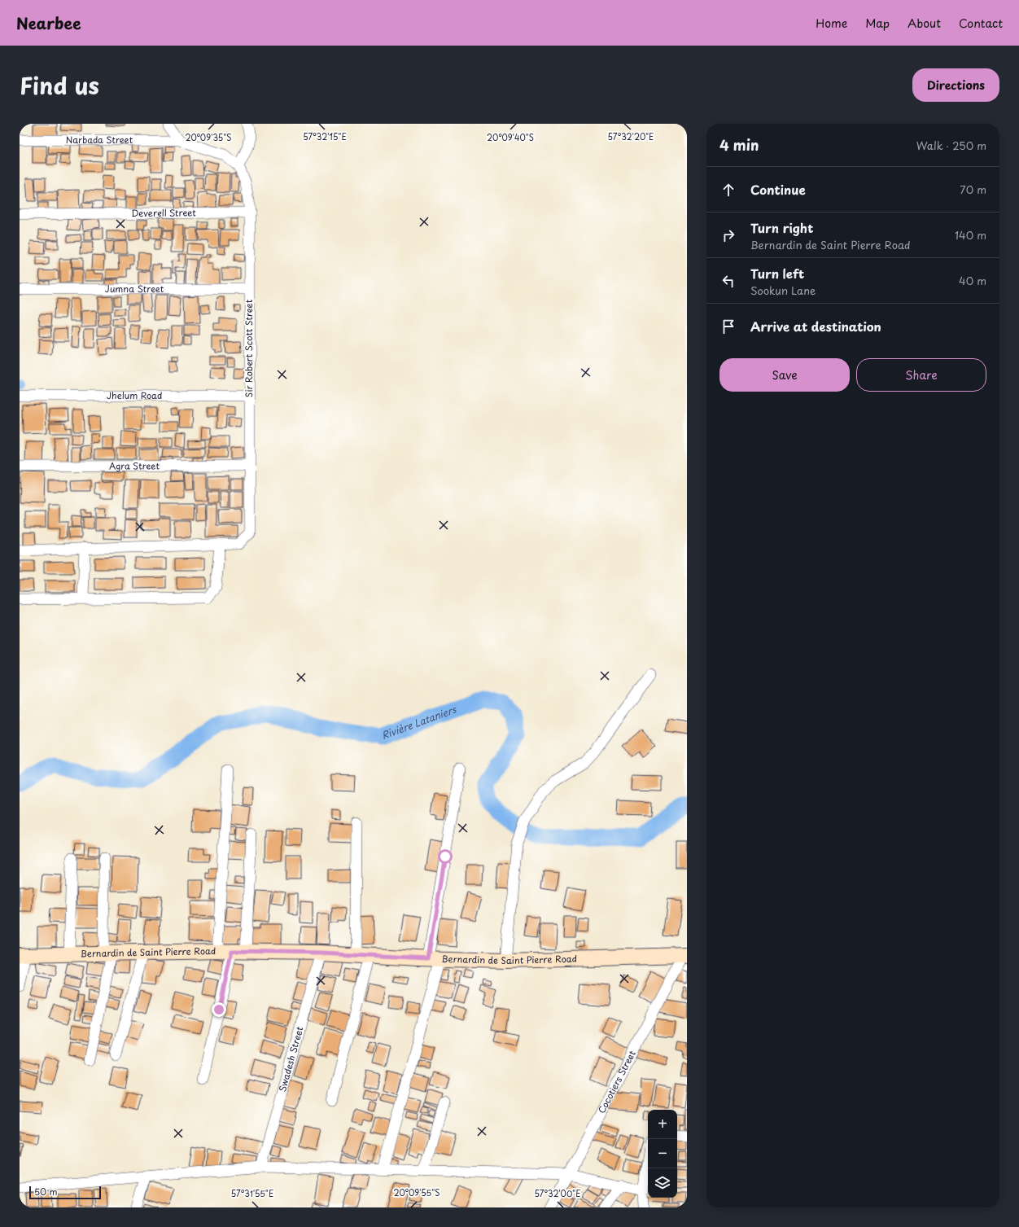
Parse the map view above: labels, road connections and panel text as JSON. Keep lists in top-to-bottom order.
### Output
{
  "streets": {
    "main road": ["Bernardin de Saint Pierre Road"],
    "street": [
      "Narbada Street",
      "Deverell Street",
      "Jumna Street",
      "Sir Robert Scott Street",
      "Jhelum Road",
      "Agra Street",
      "Swadesh Street",
      "Cocotiers Street"
    ]
  },
  "crossings": [
    ["Narbada Street", "Sir Robert Scott Street"],
    ["Deverell Street", "Sir Robert Scott Street"],
    ["Jumna Street", "Sir Robert Scott Street"],
    ["Sir Robert Scott Street", "Jhelum Road"],
    ["Sir Robert Scott Street", "Agra Street"],
    ["Bernardin de Saint Pierre Road", "Swadesh Street"],
    ["Bernardin de Saint Pierre Road", "Cocotiers Street"]
  ],
  "water": ["Rivière Lataniers"],
  "scale_bar": "50 m",
  "page": {
    "header": "Nearbee",
    "nav": [
      "Home",
      "Map",
      "About",
      "Contact"
    ],
    "title": "Find us",
    "buttons": [
      "Directions",
      ["Save", "Share"]
    ],
    "heading": ["4 min", "Walk · 250 m"],
    "list": [
      ["Continue", "70 m"],
      ["Turn right", "Bernardin de Saint Pierre Road", "140 m"],
      ["Turn left", "Sookun Lane", "40 m"],
      "Arrive at destination"
    ],
    "map_buttons": ["+", "−"],
    "scale": "50 m"
  },
  "coordinates": [
    "57°32'20\"E",
    "57°32'15\"E",
    "20°09'35\"S",
    "20°09'40\"S",
    "20°09'55\"S",
    "57°31'55\"E",
    "57°32'00\"E"
  ]
}
